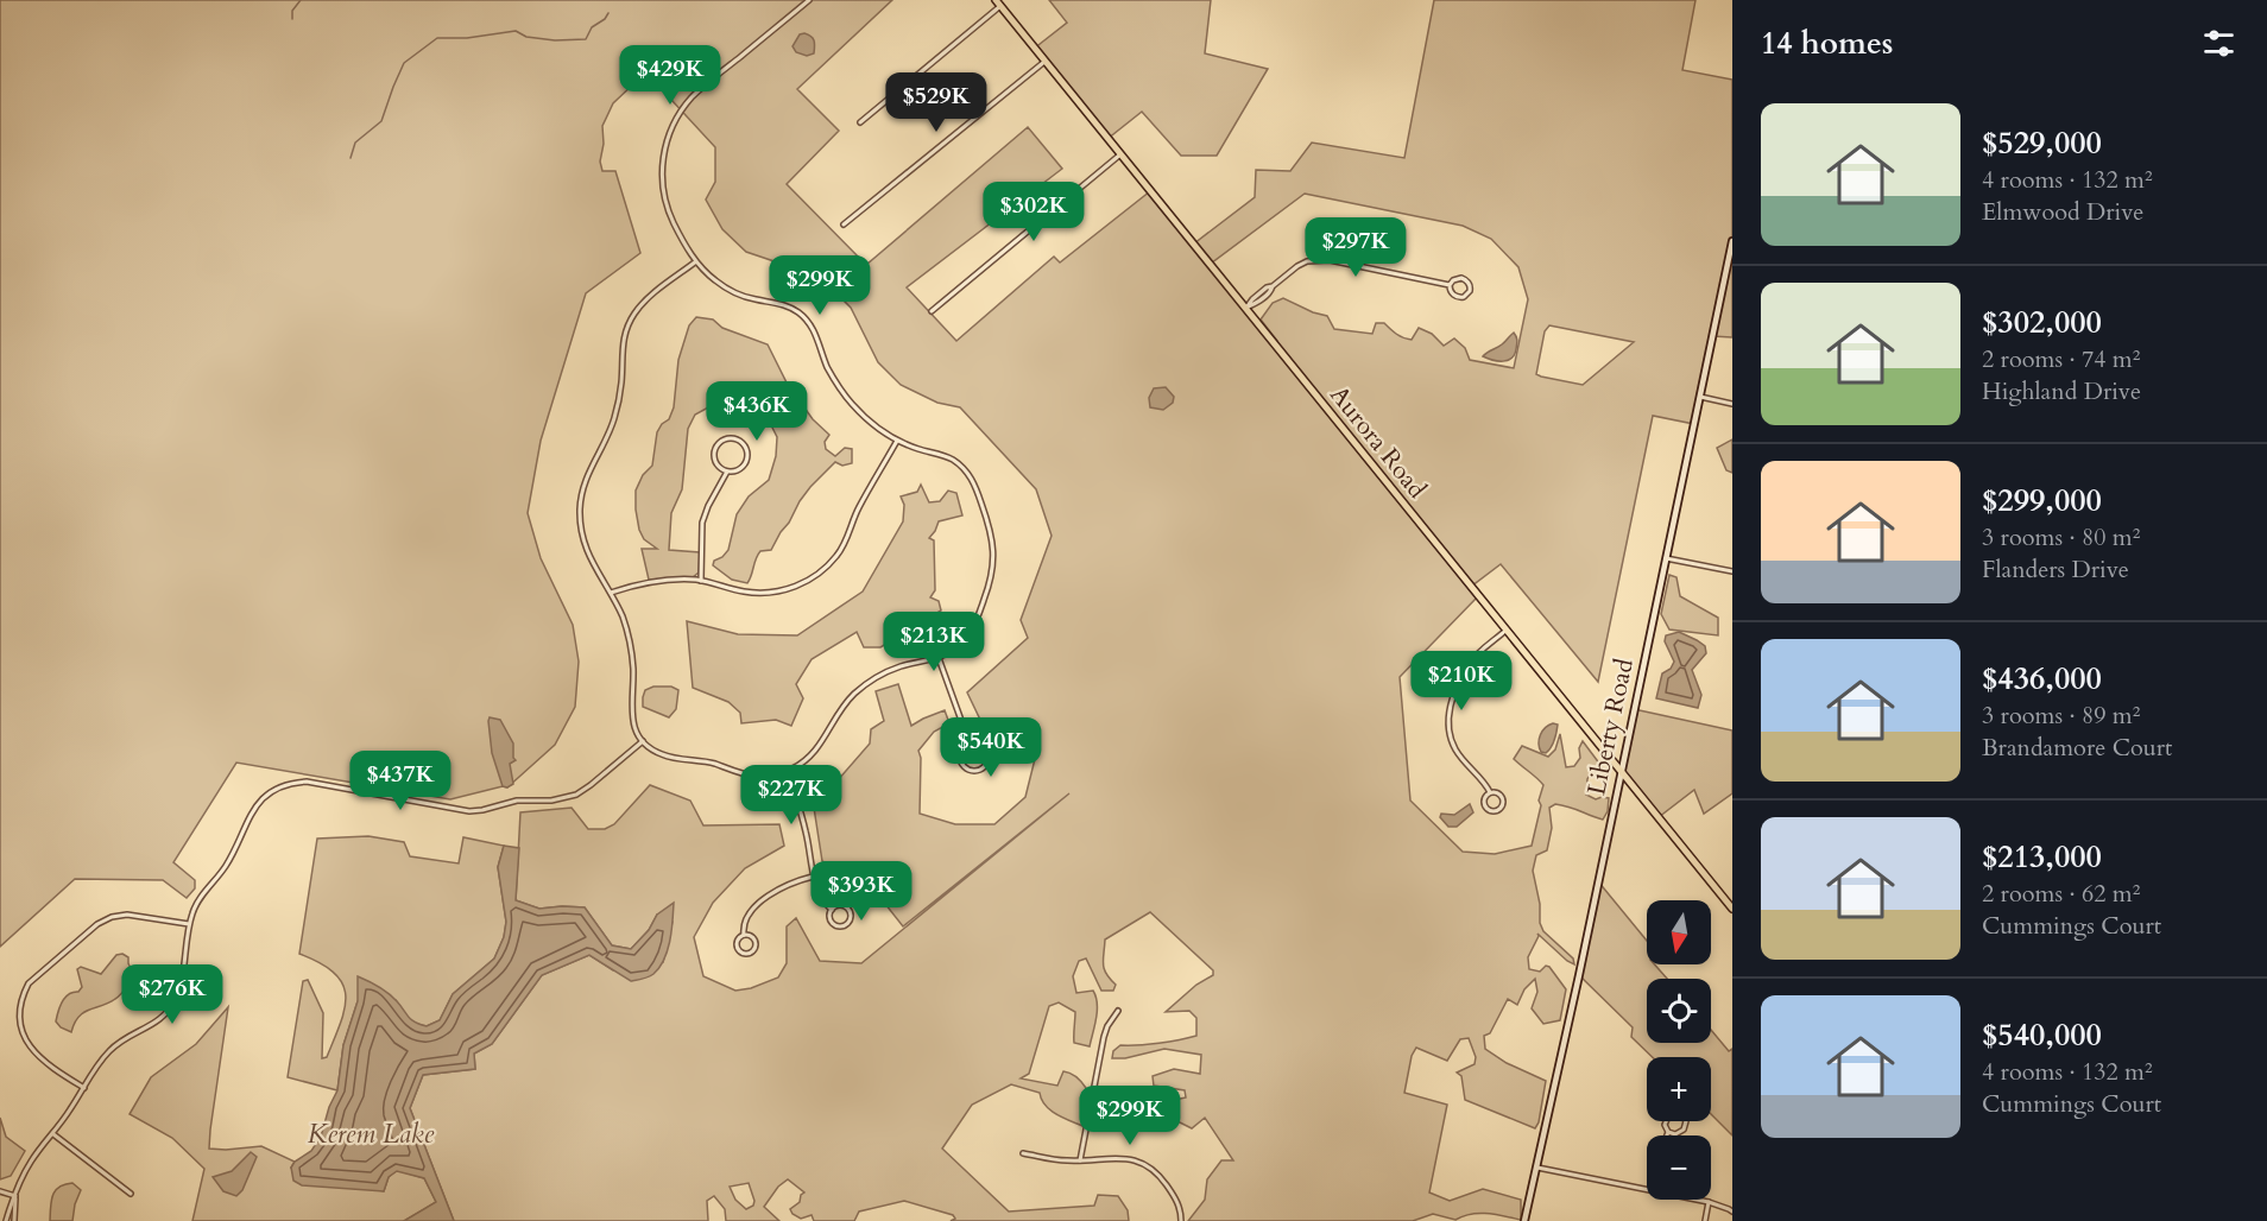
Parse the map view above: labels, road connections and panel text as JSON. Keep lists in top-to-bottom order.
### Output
{
  "streets": {
    "main road": ["Aurora Road"],
    "street": ["Liberty Road"]
  },
  "crossings": [
    ["Aurora Road", "Liberty Road"]
  ],
  "water": ["Kerem Lake"],
  "north": "bottom",
  "page": {
    "heading": "14 homes",
    "price": [
      "$429K",
      "$529K",
      "$302K",
      "$297K",
      "$299K",
      "$436K",
      "$213K",
      "$210K",
      "$540K",
      "$437K",
      "$227K",
      "$393K",
      "$276K",
      "$299K"
    ],
    "list": [
      {
        "name": "$529,000",
        "note": "4 rooms · 132 m² · Elmwood Drive"
      },
      {
        "name": "$302,000",
        "note": "2 rooms · 74 m² · Highland Drive"
      },
      {
        "name": "$299,000",
        "note": "3 rooms · 80 m² · Flanders Drive"
      },
      {
        "name": "$436,000",
        "note": "3 rooms · 89 m² · Brandamore Court"
      },
      {
        "name": "$213,000",
        "note": "2 rooms · 62 m² · Cummings Court"
      },
      {
        "name": "$540,000",
        "note": "4 rooms · 132 m² · Cummings Court"
      }
    ],
    "map_buttons": ["+", "−"]
  }
}
